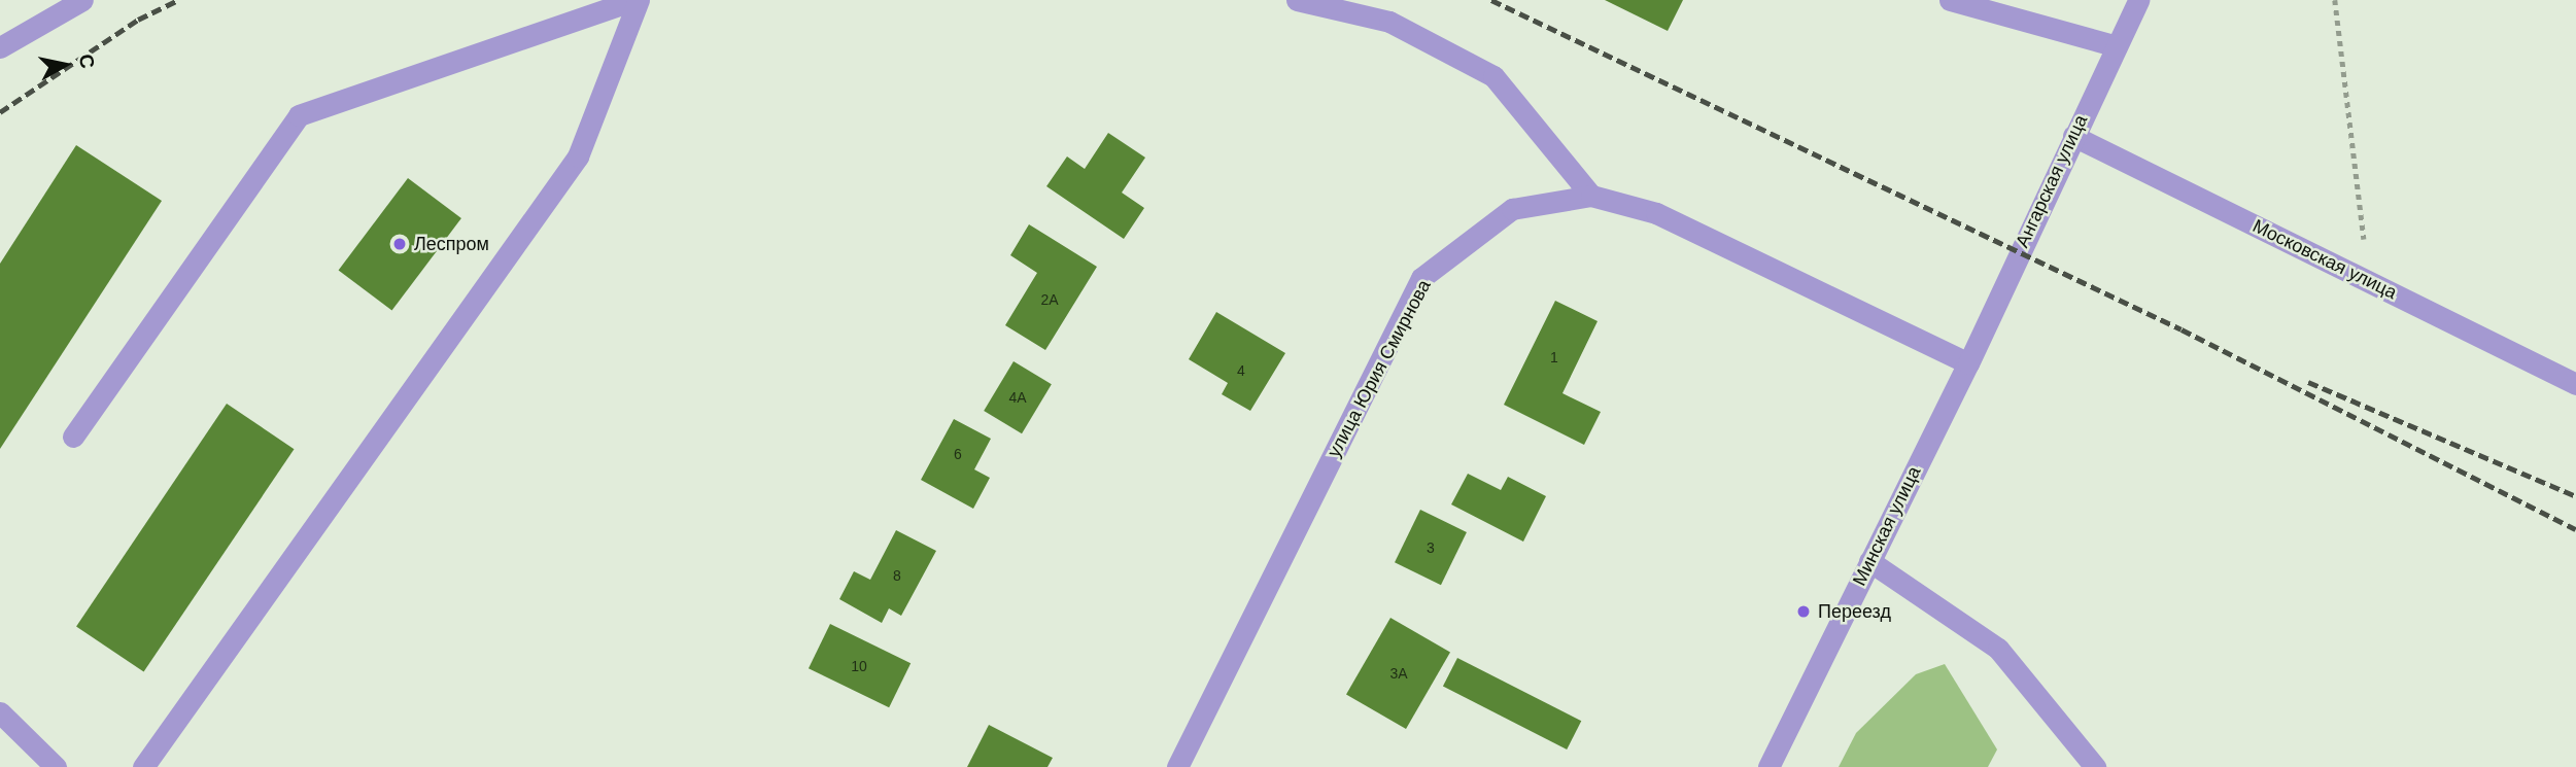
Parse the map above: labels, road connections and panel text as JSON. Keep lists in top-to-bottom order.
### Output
{
  "streets": {
    "street": [
      "Ангарская улица",
      "Московская улица",
      "улица Юрия Смирнова",
      "Минская улица"
    ]
  },
  "crossings": [
    ["Ангарская улица", "Московская улица"],
    ["Ангарская улица", "улица Юрия Смирнова"],
    ["Ангарская улица", "Минская улица"],
    ["улица Юрия Смирнова", "Минская улица"]
  ],
  "places": ["Леспром", "Переезд"],
  "house_numbers": [
    "2А",
    "1",
    "4",
    "4А",
    "6",
    "3",
    "8",
    "10",
    "3А"
  ],
  "north": "right"
}
